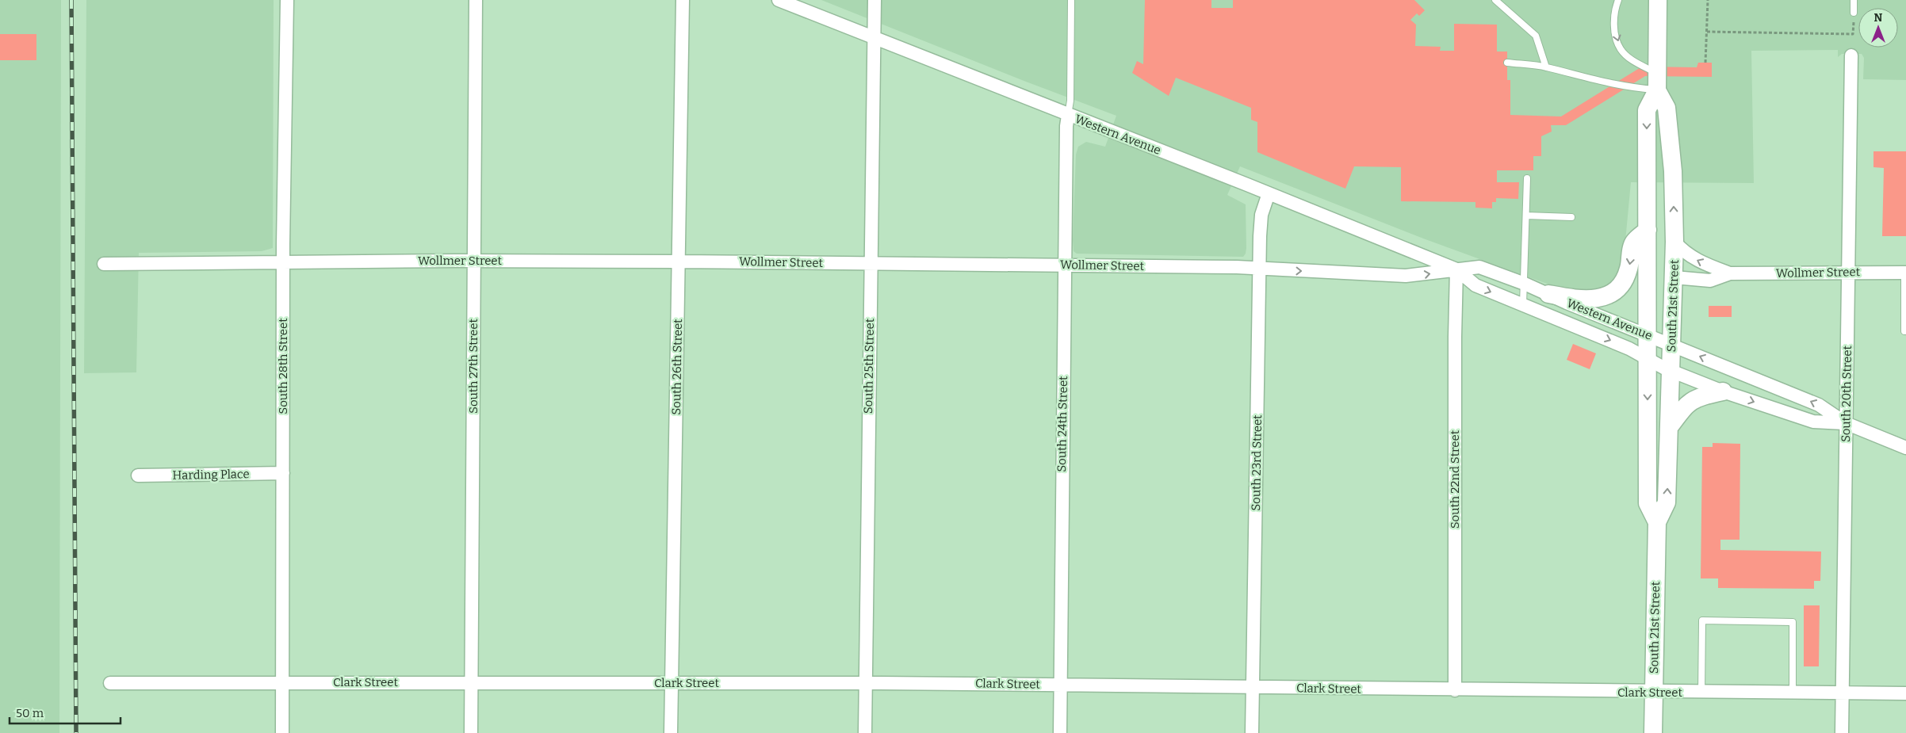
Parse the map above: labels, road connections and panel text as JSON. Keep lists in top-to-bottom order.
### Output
{
  "streets": {
    "main road": ["South 21st Street"],
    "street": [
      "Western Avenue",
      "Wollmer Street",
      "South 28th Street",
      "South 27th Street",
      "South 25th Street",
      "South 26th Street",
      "South 20th Street",
      "South 24th Street",
      "South 23rd Street",
      "Harding Place",
      "South 22nd Street",
      "Clark Street"
    ]
  },
  "crossings": [
    ["Western Avenue", "Wollmer Street"],
    ["Western Avenue", "South 21st Street"],
    ["Western Avenue", "South 25th Street"],
    ["Western Avenue", "South 20th Street"],
    ["Western Avenue", "South 24th Street"],
    ["Western Avenue", "South 23rd Street"],
    ["Western Avenue", "South 22nd Street"],
    ["Wollmer Street", "South 21st Street"],
    ["Wollmer Street", "South 28th Street"],
    ["Wollmer Street", "South 27th Street"],
    ["Wollmer Street", "South 25th Street"],
    ["Wollmer Street", "South 26th Street"],
    ["Wollmer Street", "South 20th Street"],
    ["Wollmer Street", "South 24th Street"],
    ["Wollmer Street", "South 23rd Street"],
    ["Wollmer Street", "South 22nd Street"],
    ["South 21st Street", "Clark Street"],
    ["South 28th Street", "Harding Place"],
    ["South 28th Street", "Clark Street"],
    ["South 27th Street", "Clark Street"],
    ["South 25th Street", "Clark Street"],
    ["South 26th Street", "Clark Street"],
    ["South 20th Street", "Clark Street"],
    ["South 24th Street", "Clark Street"],
    ["South 23rd Street", "Clark Street"],
    ["South 22nd Street", "Clark Street"]
  ],
  "scale_bar": "50 m",
  "north": "top"
}
